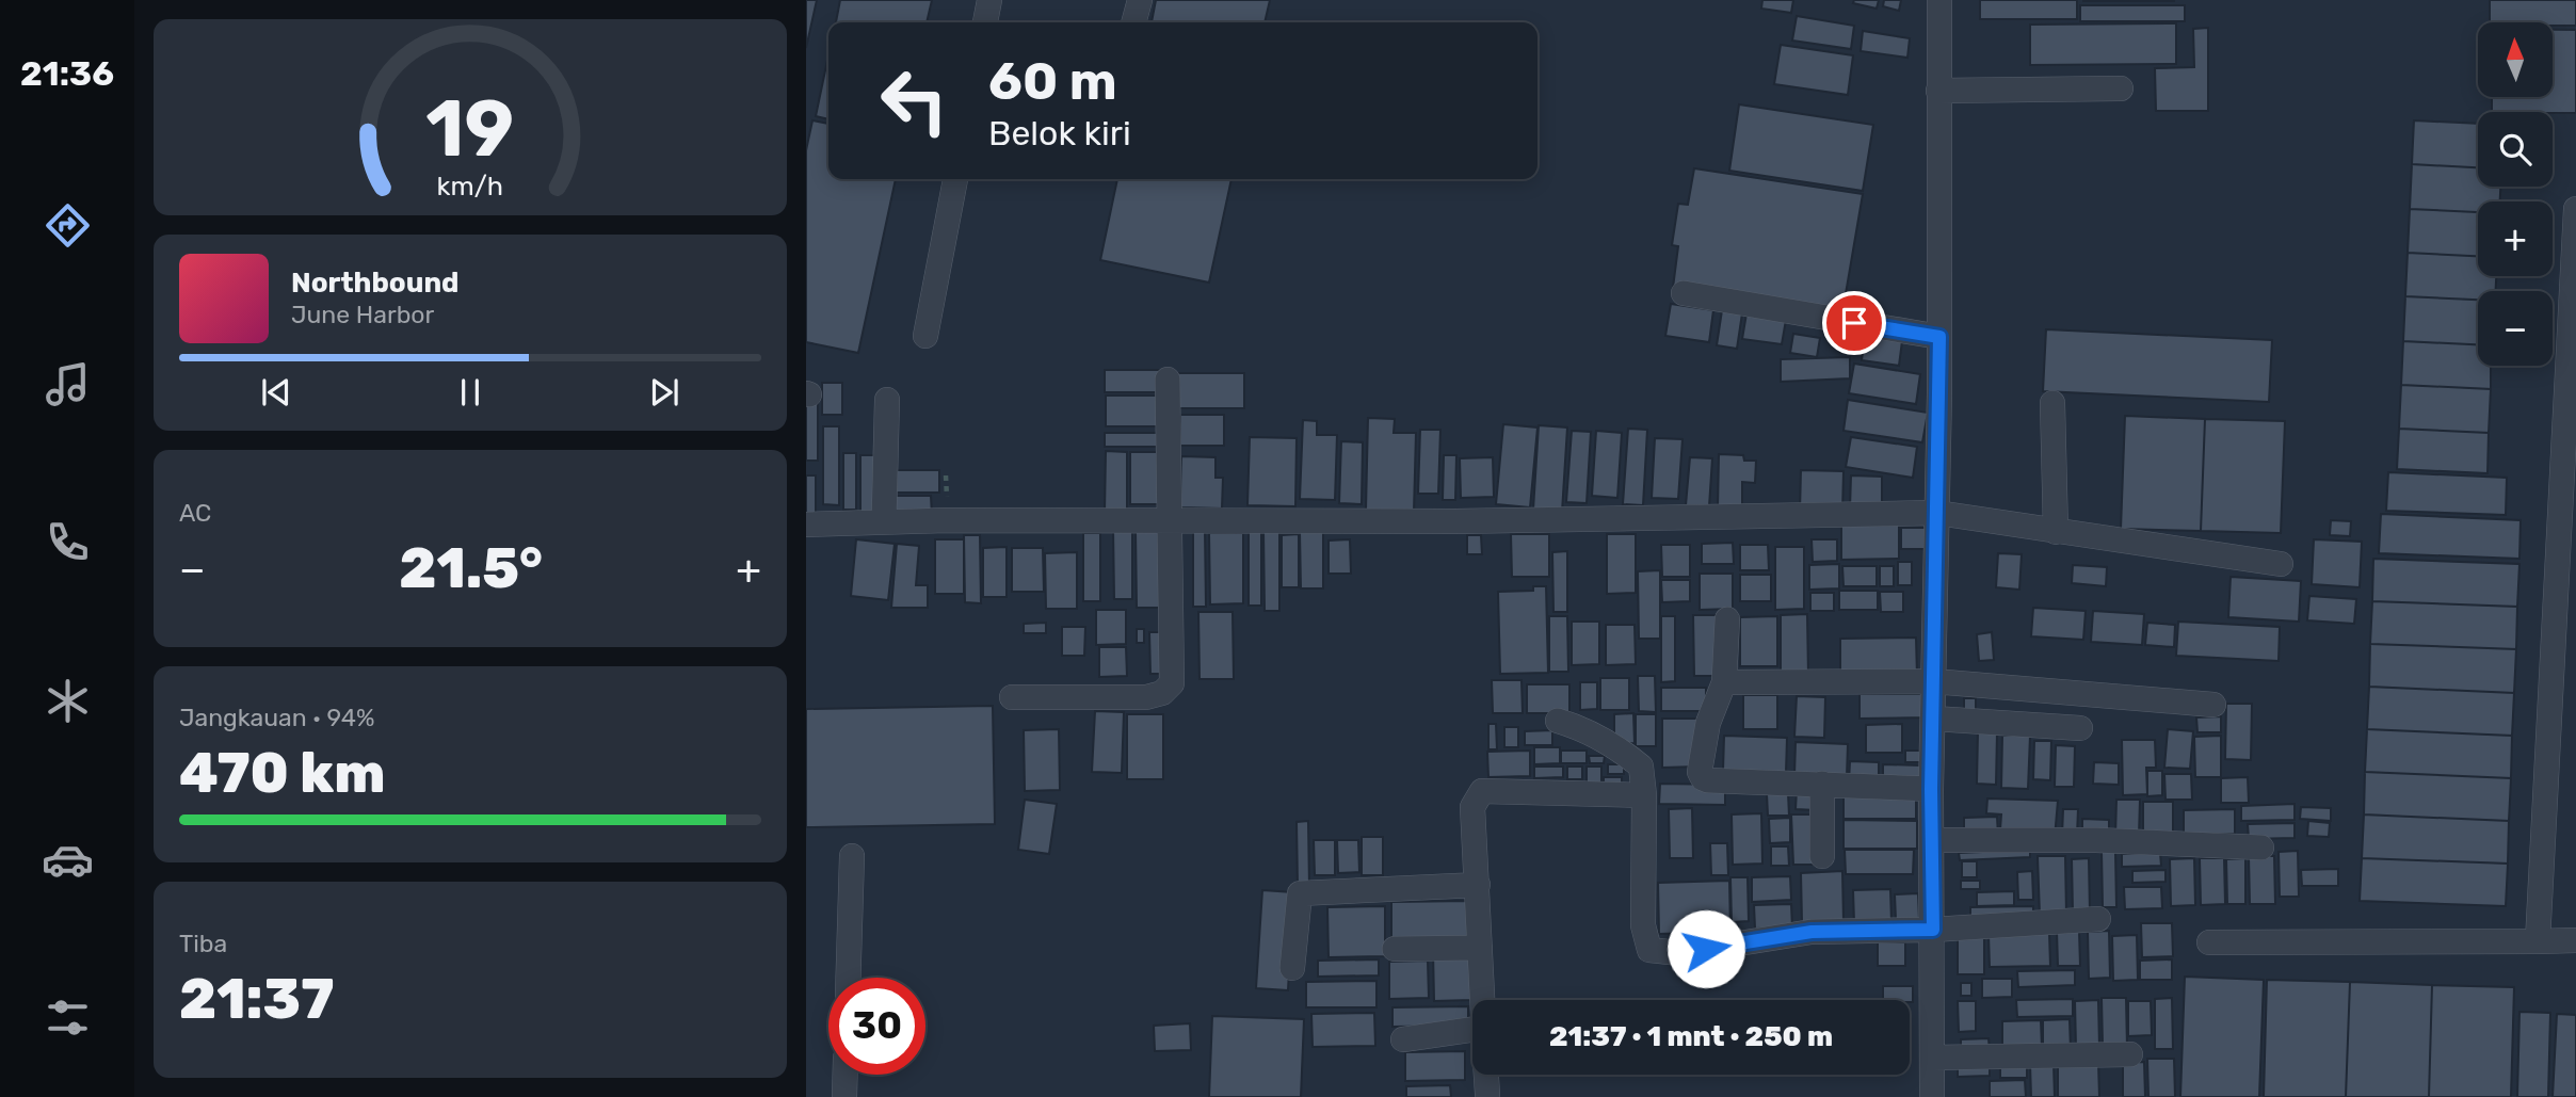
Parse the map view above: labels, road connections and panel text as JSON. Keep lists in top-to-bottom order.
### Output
{
  "north": "top",
  "page": {
    "tabs": "21:36",
    "map_buttons": ["+", "−"],
    "turn": ["60 m", "Belok kiri"],
    "song": ["Northbound", "June Harbor"],
    "tile": [
      "AC",
      ["Jangkauan · 94%", "470 km"],
      ["Tiba", "21:37"]
    ],
    "heat": ["−", "21.5°", "+"],
    "limit": "30",
    "trip": "21:37 · 1 mnt · 250 m",
    "gauge": ["19", "km/h"]
  }
}
